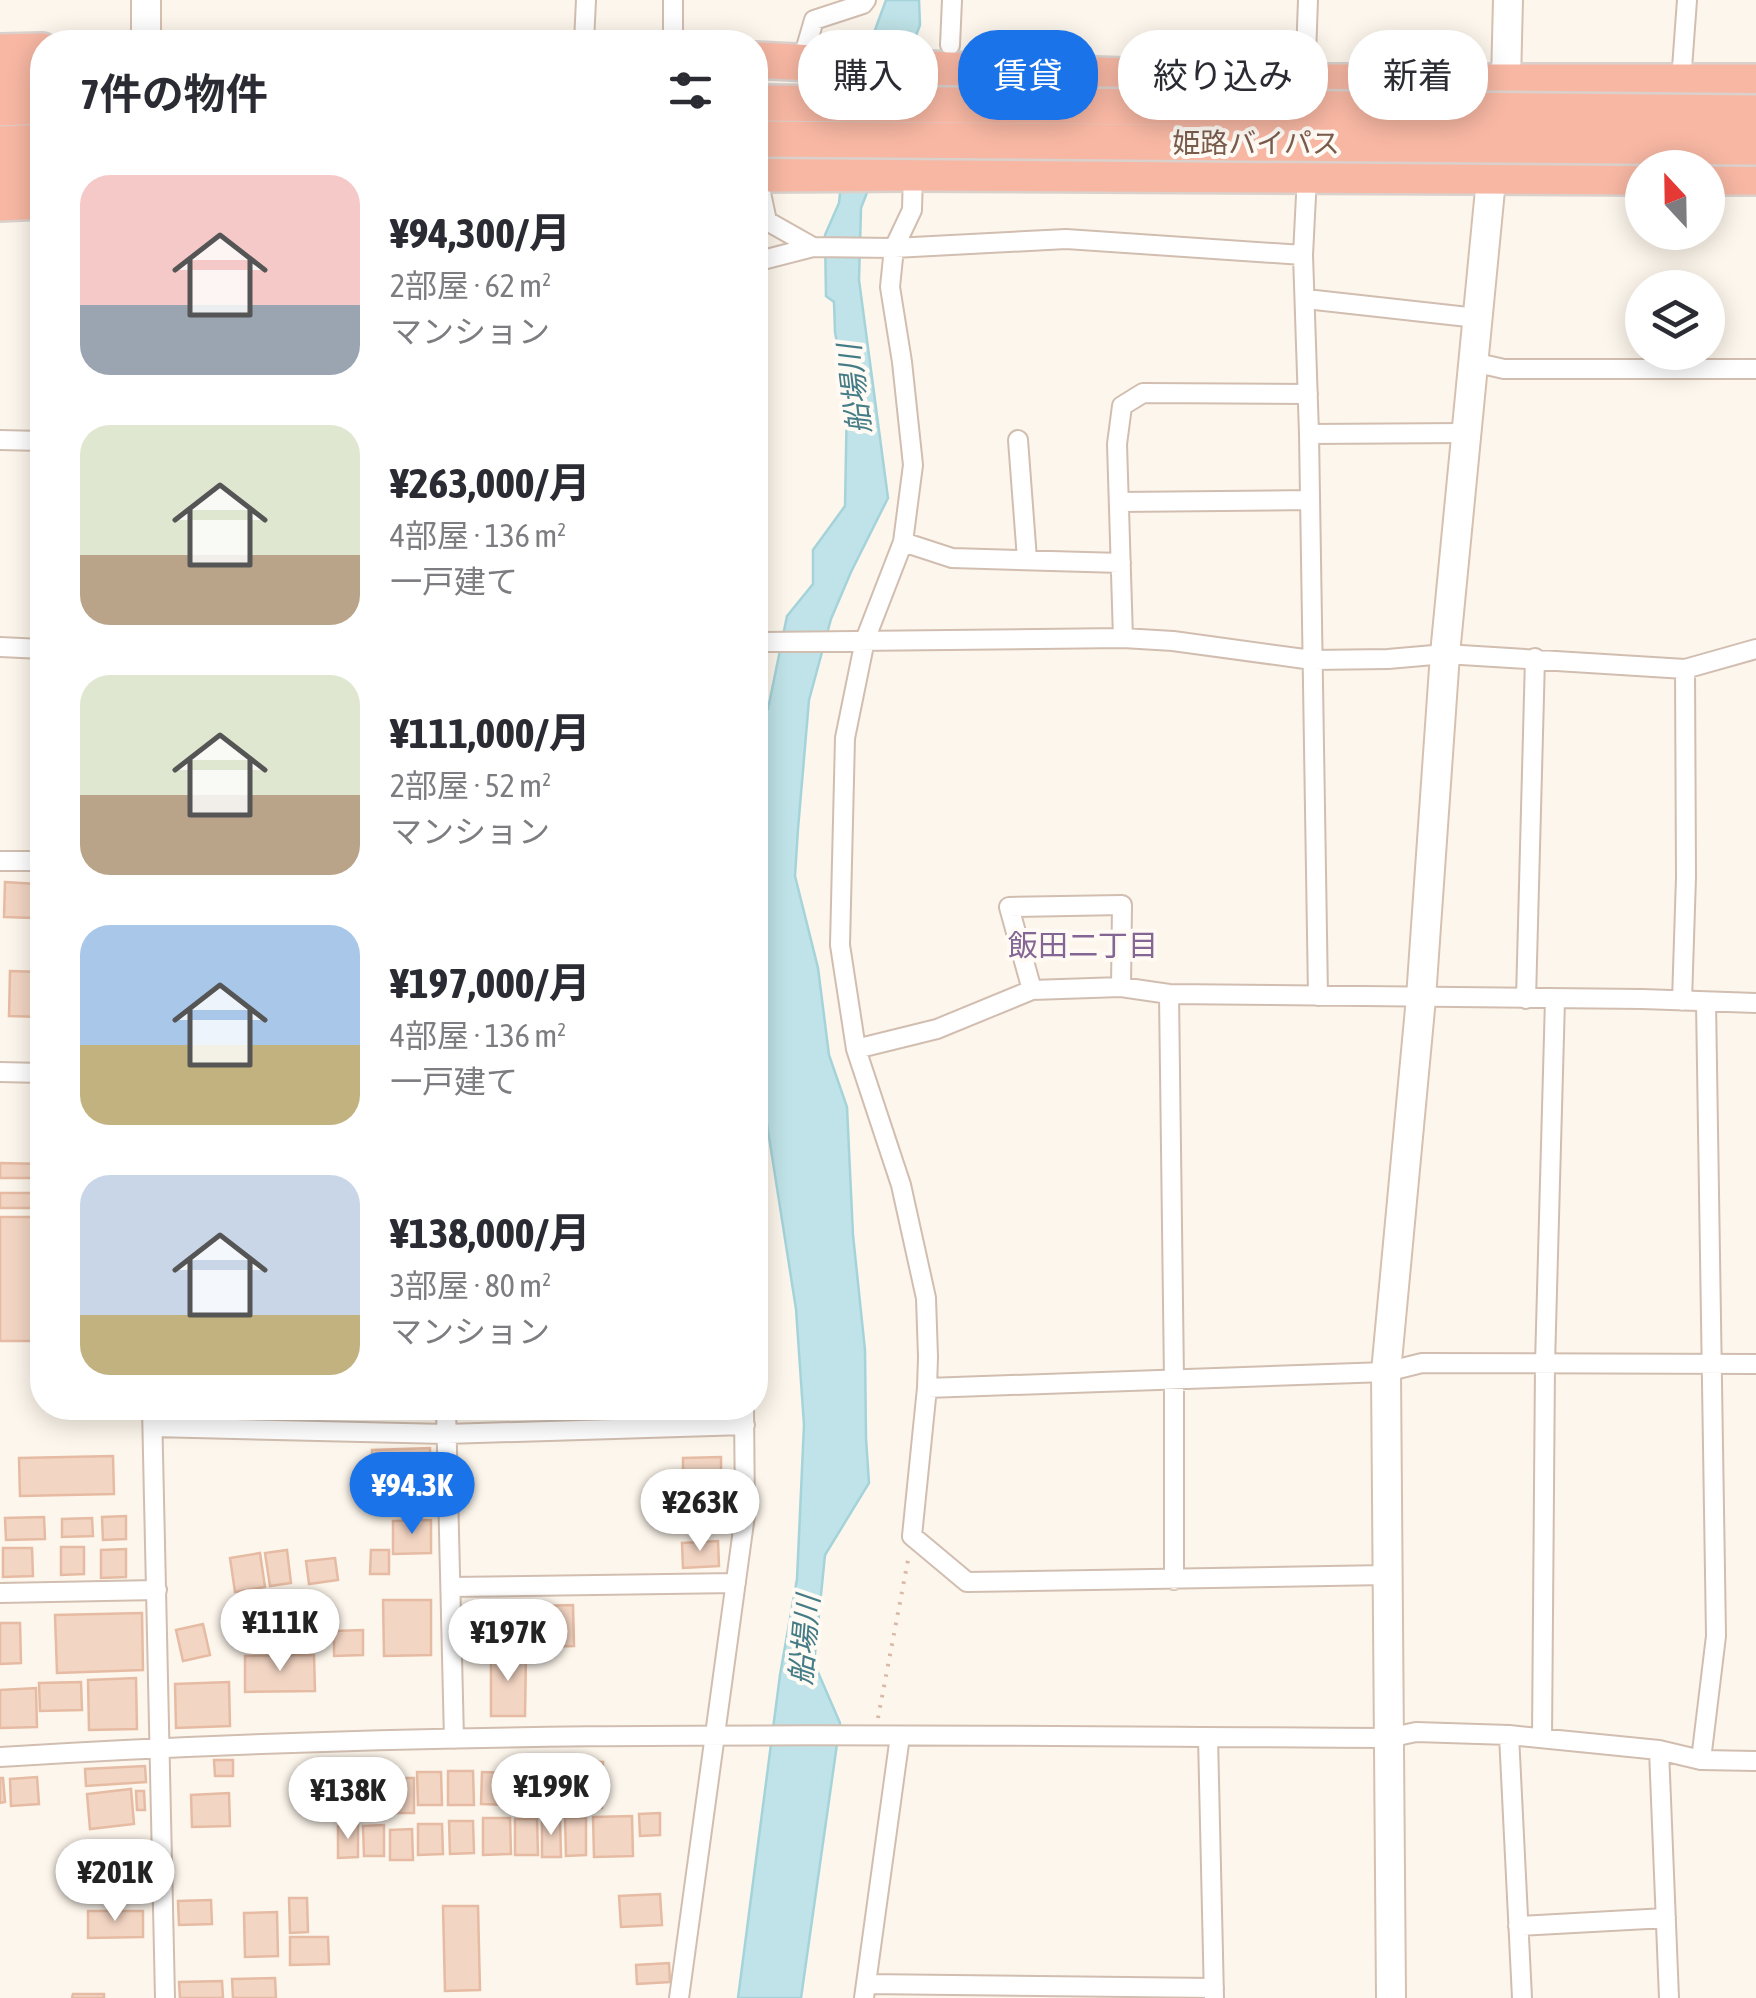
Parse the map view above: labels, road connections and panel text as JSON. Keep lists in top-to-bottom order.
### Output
{
  "streets": {
    "highway": ["姫路バイパス"]
  },
  "districts": ["飯田二丁目"],
  "water": ["船場川"],
  "north": "top",
  "page": {
    "chip": [
      "購入",
      "賃貸",
      "絞り込み",
      "新着"
    ],
    "heading": "7件の物件",
    "list": [
      {
        "name": "¥94,300/月",
        "note": "2部屋 · 62 m² · マンション"
      },
      {
        "name": "¥263,000/月",
        "note": "4部屋 · 136 m² · 一戸建て"
      },
      {
        "name": "¥111,000/月",
        "note": "2部屋 · 52 m² · マンション"
      },
      {
        "name": "¥197,000/月",
        "note": "4部屋 · 136 m² · 一戸建て"
      },
      {
        "name": "¥138,000/月",
        "note": "3部屋 · 80 m² · マンション"
      }
    ],
    "price": [
      "¥94.3K",
      "¥263K",
      "¥111K",
      "¥197K",
      "¥199K",
      "¥138K",
      "¥201K"
    ]
  }
}
